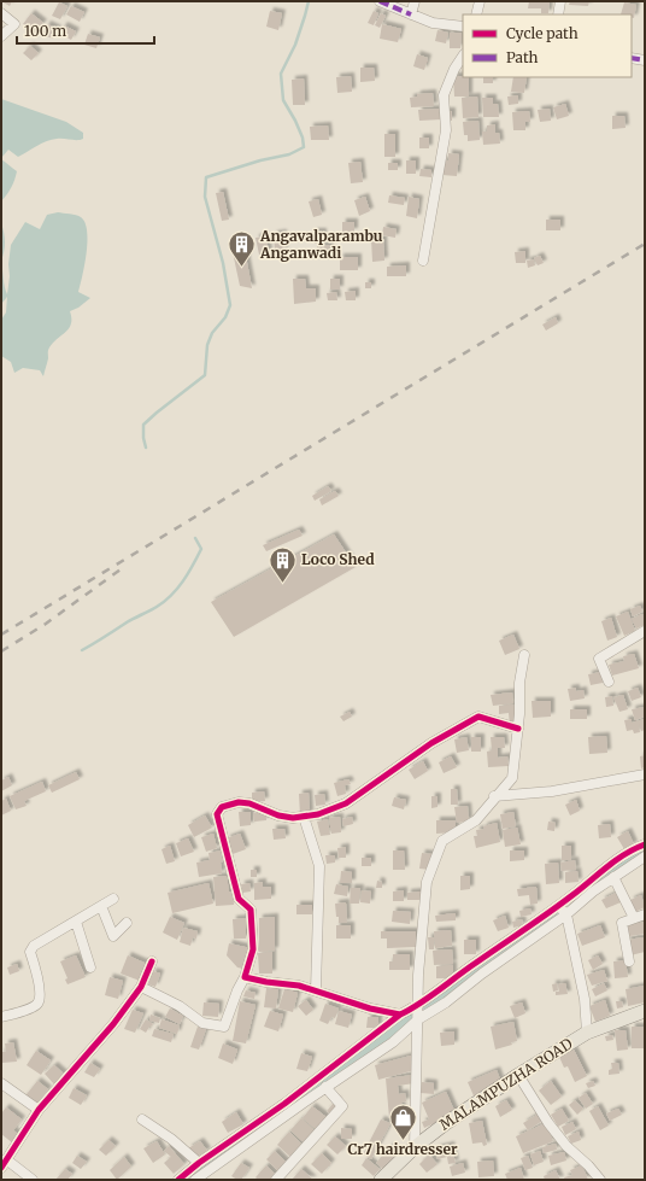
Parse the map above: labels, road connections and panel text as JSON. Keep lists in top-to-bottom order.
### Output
{
  "streets": {
    "main road": ["MALAMPUZHA ROAD"]
  },
  "places": {
    "building": ["Angavalparambu Anganwadi", "Loco Shed"],
    "shop": ["Cr7 hairdresser"]
  },
  "legend": ["Cycle path", "Path"],
  "scale_bar": "100 m"
}
